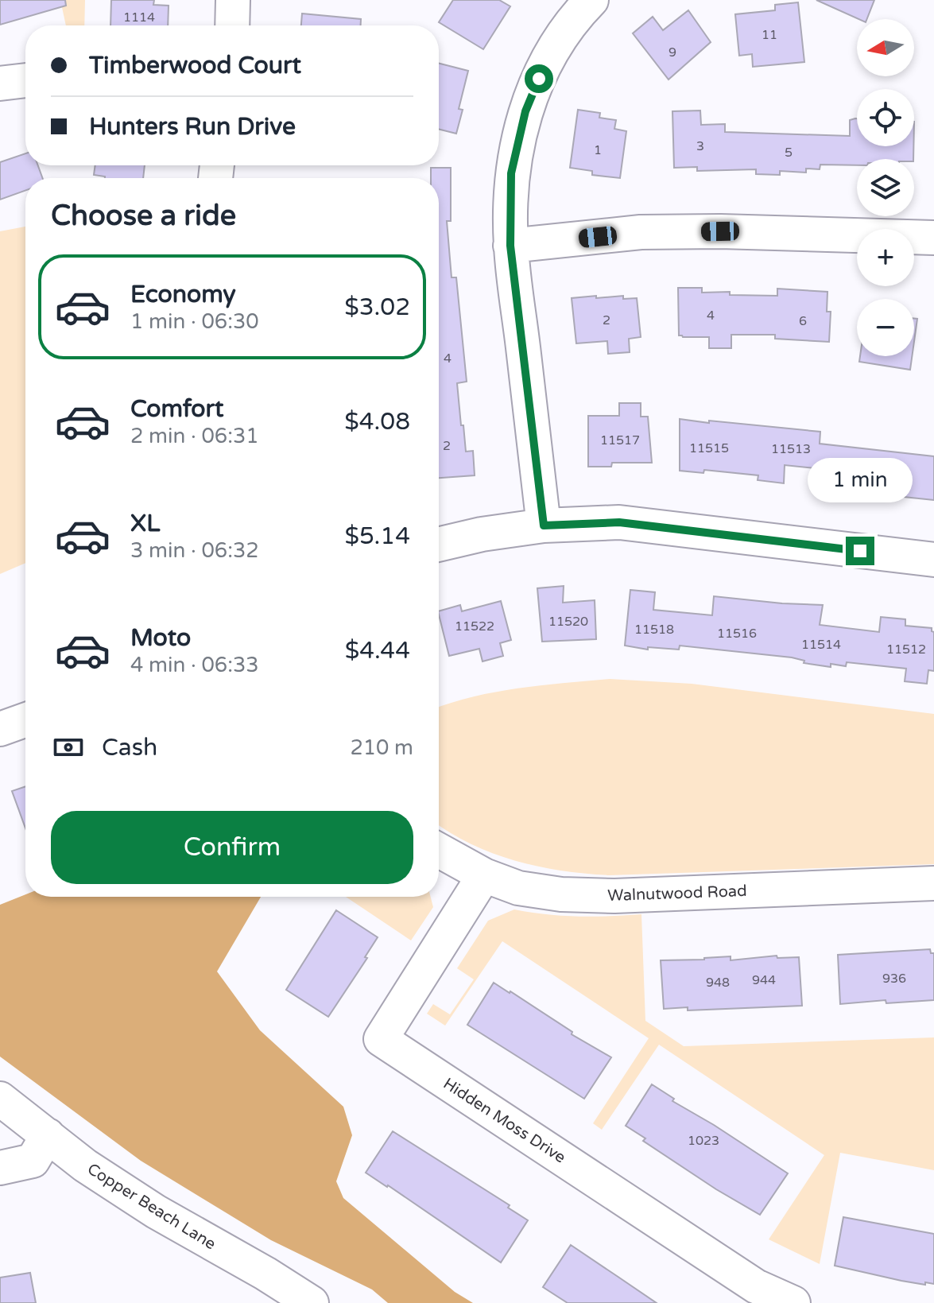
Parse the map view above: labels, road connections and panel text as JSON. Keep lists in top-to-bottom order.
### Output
{
  "streets": {
    "street": ["Walnutwood Road", "Hidden Moss Drive", "Copper Beach Lane"]
  },
  "crossings": [
    ["Walnutwood Road", "Hidden Moss Drive"]
  ],
  "house_numbers": [
    "1114",
    "11",
    "9",
    "3",
    "1",
    "5",
    "4",
    "2",
    "6",
    "4",
    "11517",
    "2",
    "11515",
    "11513",
    "11520",
    "11522",
    "11518",
    "11516",
    "11514",
    "11512",
    "936",
    "944",
    "948",
    "1023"
  ],
  "north": "left",
  "page": {
    "map_buttons": ["+", "−"],
    "banner": ["Timberwood Court", "Hunters Run Drive"],
    "heading": "Choose a ride",
    "list": [
      {
        "name": "Economy",
        "note": "1 min · 06:30",
        "value": "$3.02"
      },
      {
        "name": "Comfort",
        "note": "2 min · 06:31",
        "value": "$4.08"
      },
      {
        "name": "XL",
        "note": "3 min · 06:32",
        "value": "$5.14"
      },
      {
        "name": "Moto",
        "note": "4 min · 06:33",
        "value": "$4.44"
      }
    ],
    "bubble": "1 min",
    "pay": ["Cash", "210 m"],
    "buttons": "Confirm"
  }
}
